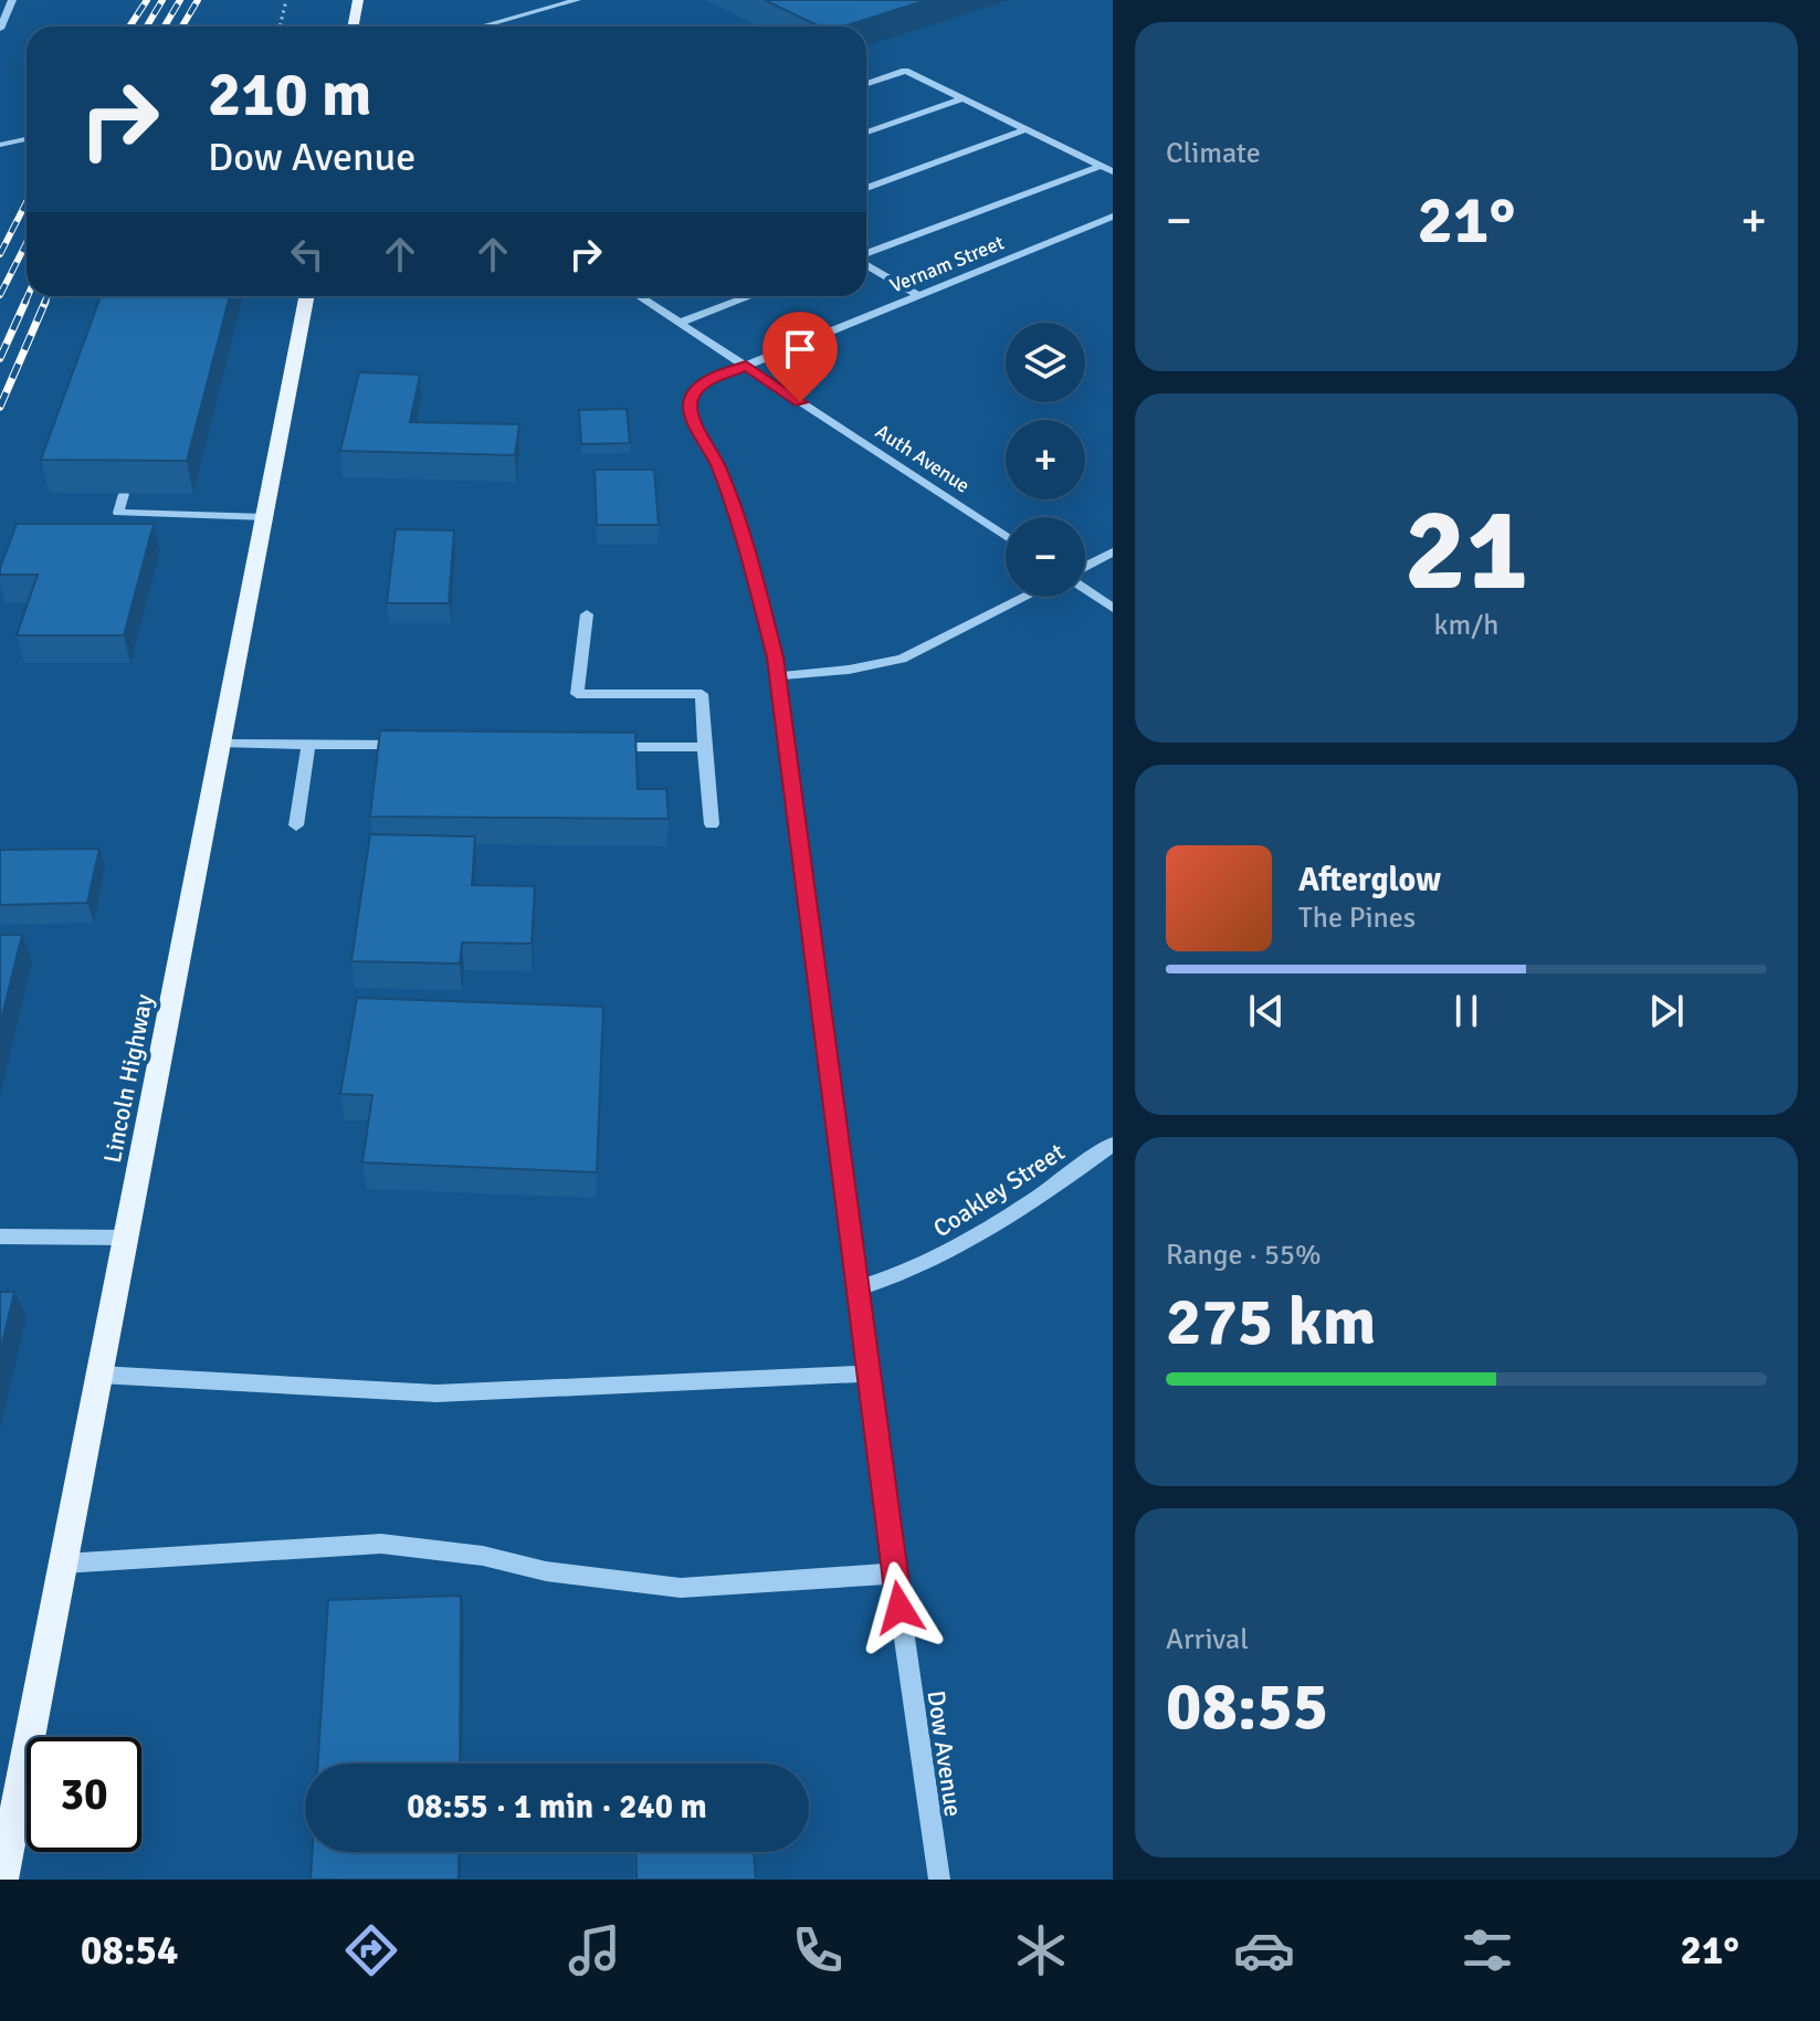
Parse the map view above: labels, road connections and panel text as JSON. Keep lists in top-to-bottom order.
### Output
{
  "streets": {
    "main road": ["Lincoln Highway"],
    "street": [
      "Vernam Street",
      "Auth Avenue",
      "Coakley Street",
      "Dow Avenue"
    ]
  },
  "crossings": [
    ["Vernam Street", "Auth Avenue"],
    ["Vernam Street", "Dow Avenue"],
    ["Auth Avenue", "Dow Avenue"],
    ["Coakley Street", "Dow Avenue"]
  ],
  "page": {
    "tile": [
      "Climate",
      ["21", "km/h"],
      ["Range · 55%", "275 km"],
      ["Arrival", "08:55"]
    ],
    "turn": ["210 m", "Dow Avenue"],
    "heat": ["−", "21°", "+"],
    "map_buttons": ["+", "−"],
    "song": ["Afterglow", "The Pines"],
    "limit": "30",
    "trip": "08:55 · 1 min · 240 m",
    "tabs": ["08:54", "21°"]
  }
}
